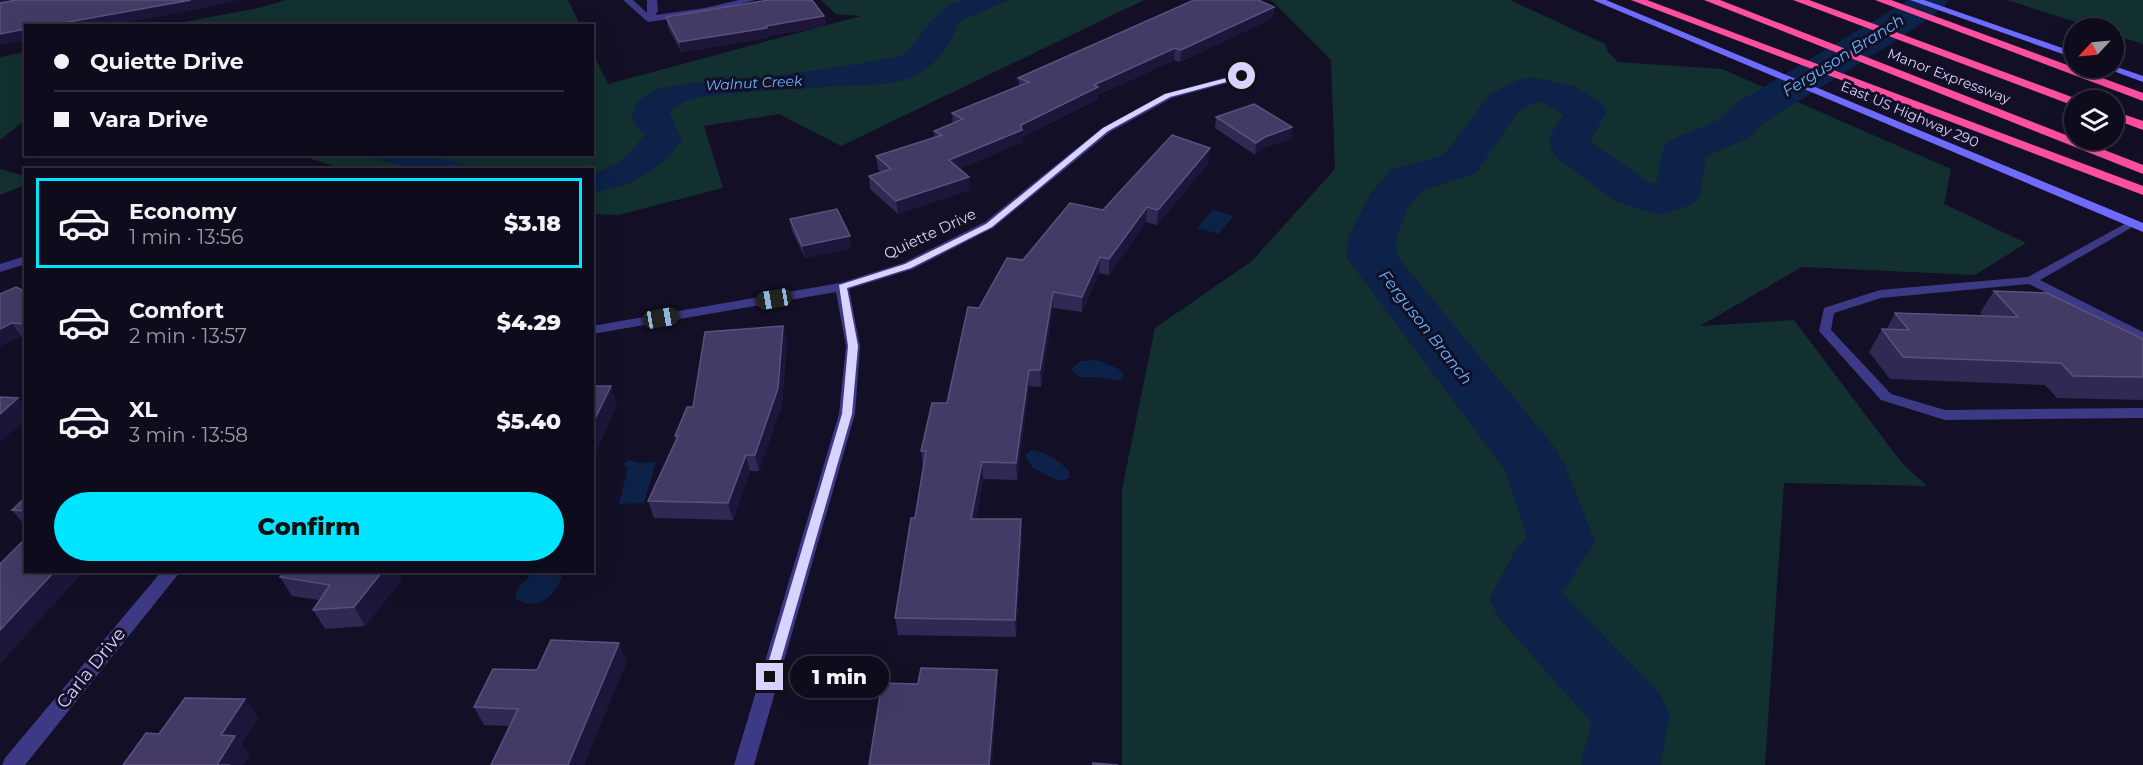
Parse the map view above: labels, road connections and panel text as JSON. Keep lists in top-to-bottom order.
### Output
{
  "streets": {
    "highway": ["Manor Expressway"],
    "main road": ["East US Highway 290"],
    "street": ["Quiette Drive", "Carla Drive"]
  },
  "water": ["Ferguson Branch", "Walnut Creek"],
  "north": "bottom left",
  "page": {
    "banner": ["Quiette Drive", "Vara Drive"],
    "list": [
      {
        "name": "Economy",
        "note": "1 min · 13:56",
        "value": "$3.18"
      },
      {
        "name": "Comfort",
        "note": "2 min · 13:57",
        "value": "$4.29"
      },
      {
        "name": "XL",
        "note": "3 min · 13:58",
        "value": "$5.40"
      }
    ],
    "buttons": "Confirm",
    "bubble": "1 min"
  }
}
